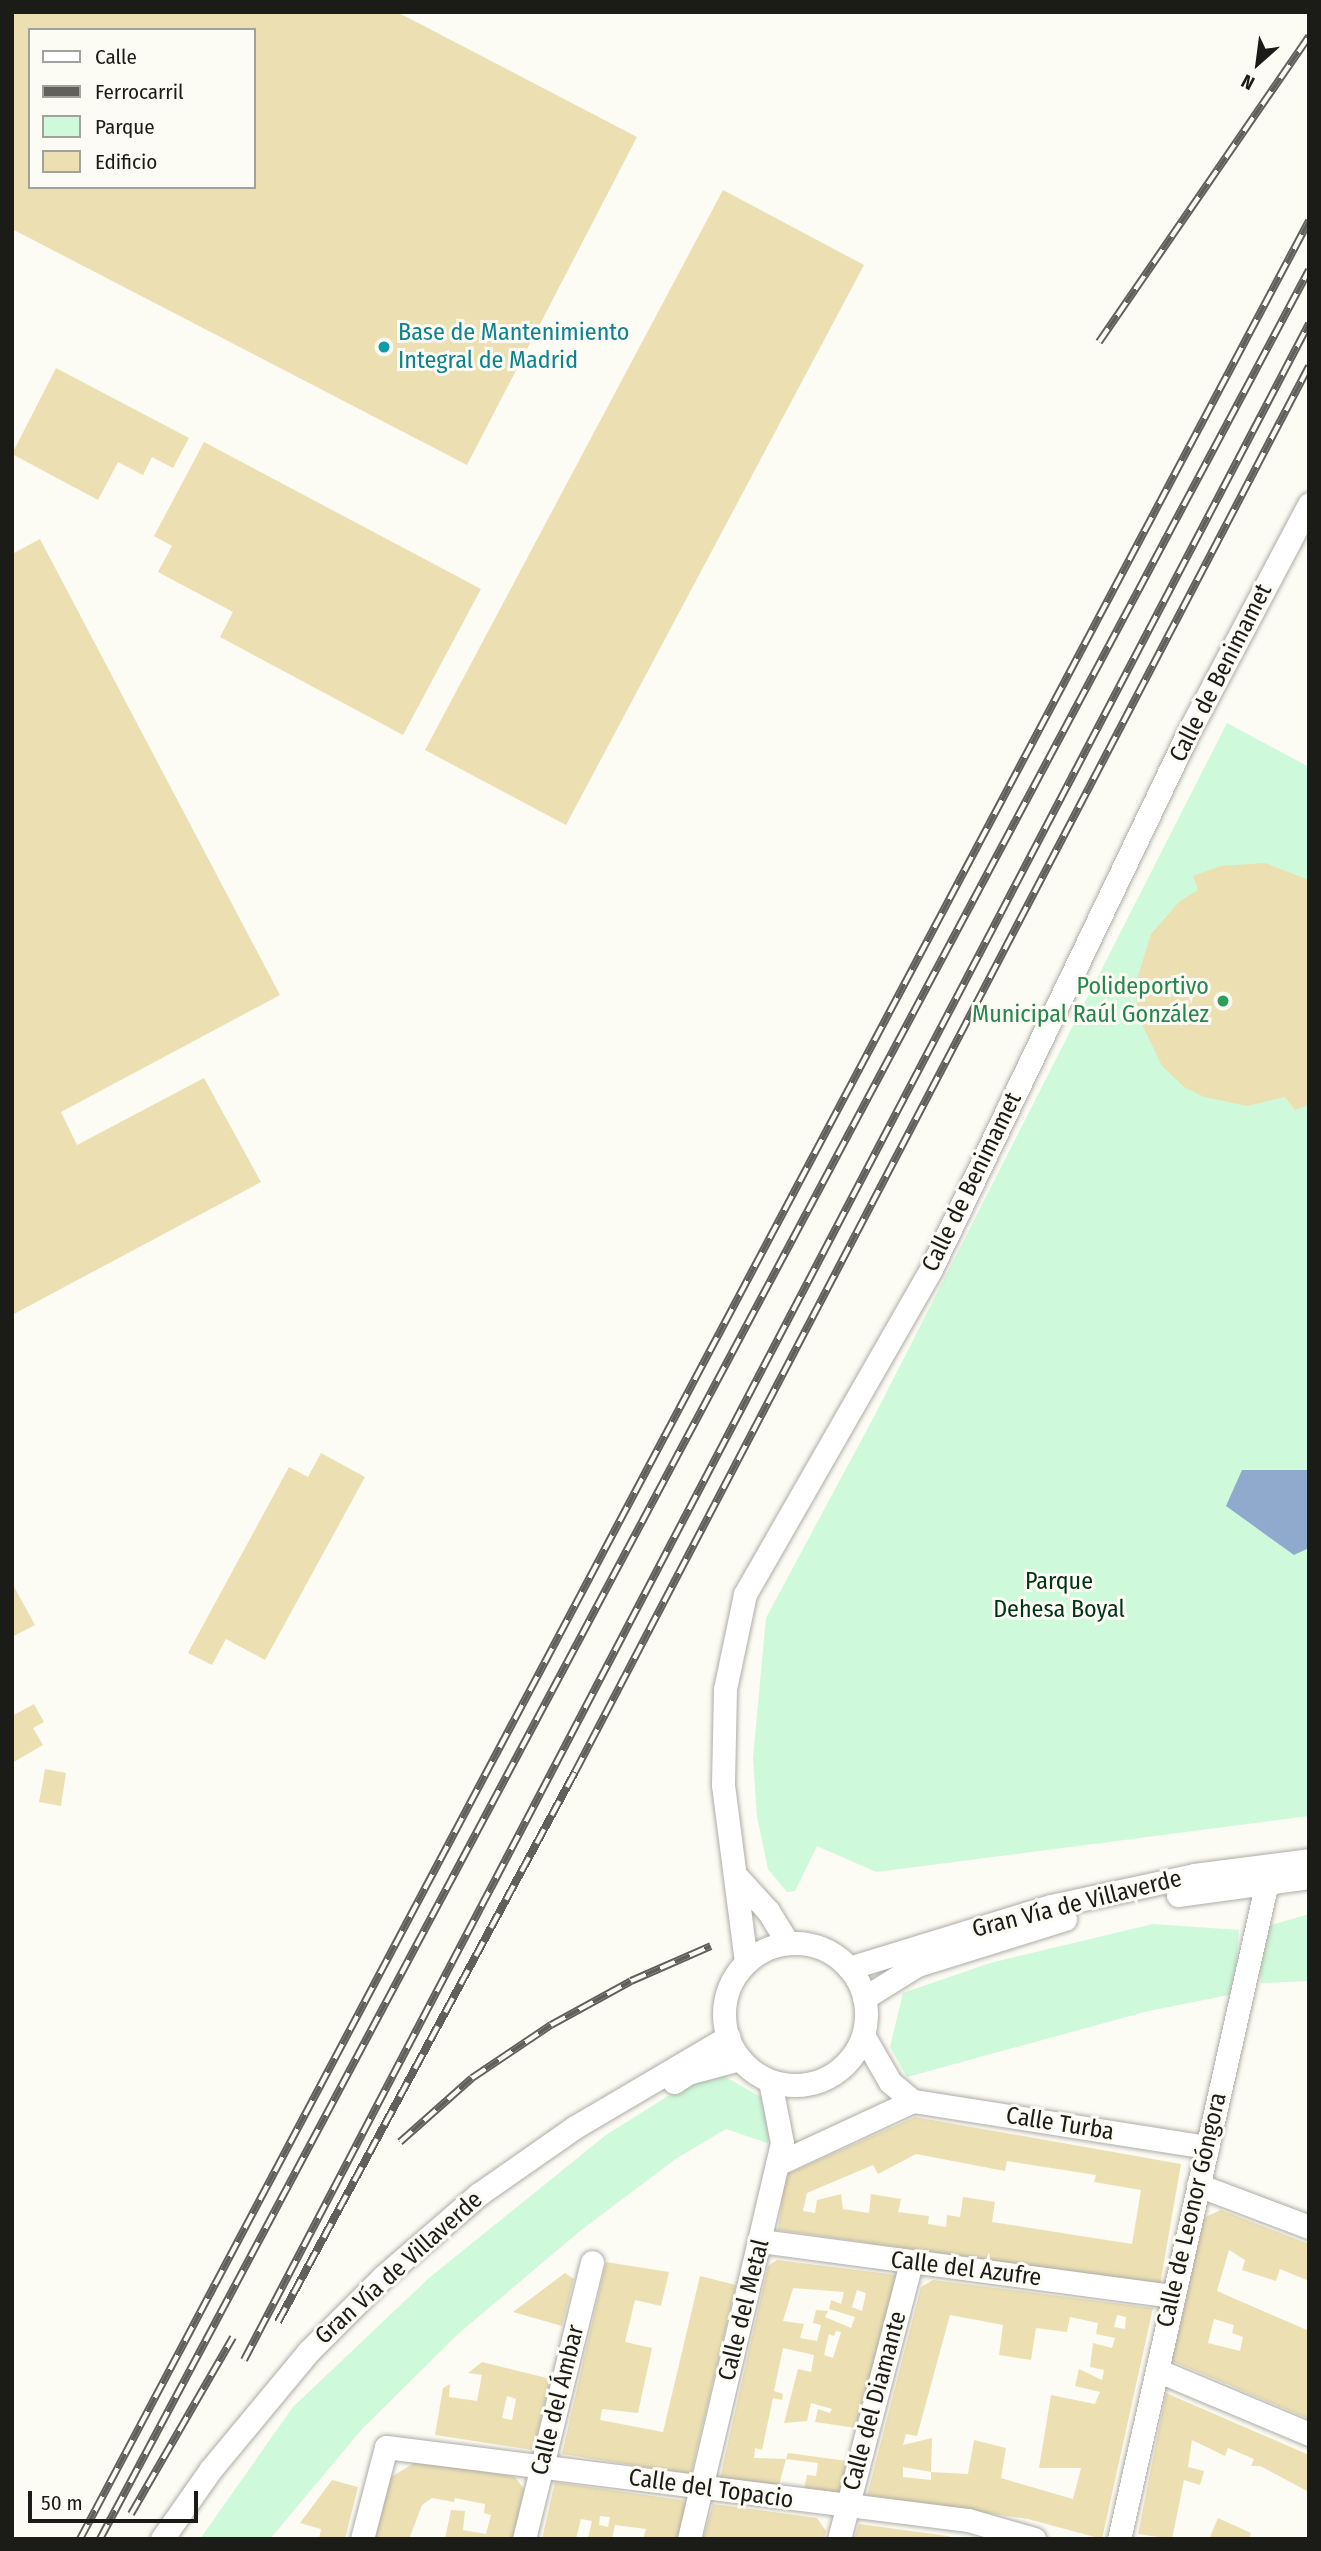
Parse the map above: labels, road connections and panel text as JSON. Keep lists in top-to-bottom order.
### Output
{
  "streets": {
    "street": [
      "Calle de Benimamet",
      "Gran Vía de Villaverde",
      "Calle Turba",
      "Calle de Leonor Góngora",
      "Calle del Azufre",
      "Calle del Metal",
      "Calle del Ámbar",
      "Calle del Diamante",
      "Calle del Topacio"
    ]
  },
  "crossings": [
    ["Calle de Benimamet", "Gran Vía de Villaverde"],
    ["Calle de Benimamet", "Calle del Metal"],
    ["Gran Vía de Villaverde", "Calle de Leonor Góngora"],
    ["Gran Vía de Villaverde", "Calle del Metal"],
    ["Calle Turba", "Calle de Leonor Góngora"],
    ["Calle de Leonor Góngora", "Calle del Azufre"],
    ["Calle del Azufre", "Calle del Metal"],
    ["Calle del Azufre", "Calle del Diamante"],
    ["Calle del Metal", "Calle del Topacio"],
    ["Calle del Ámbar", "Calle del Topacio"],
    ["Calle del Diamante", "Calle del Topacio"]
  ],
  "parks": ["Parque Dehesa Boyal"],
  "places": ["Base de Mantenimiento Integral de Madrid", "Polideportivo Municipal Raúl González"],
  "legend": [
    "Calle",
    "Ferrocarril",
    "Parque",
    "Edificio"
  ],
  "scale_bar": "50 m",
  "north": "bottom left"
}
